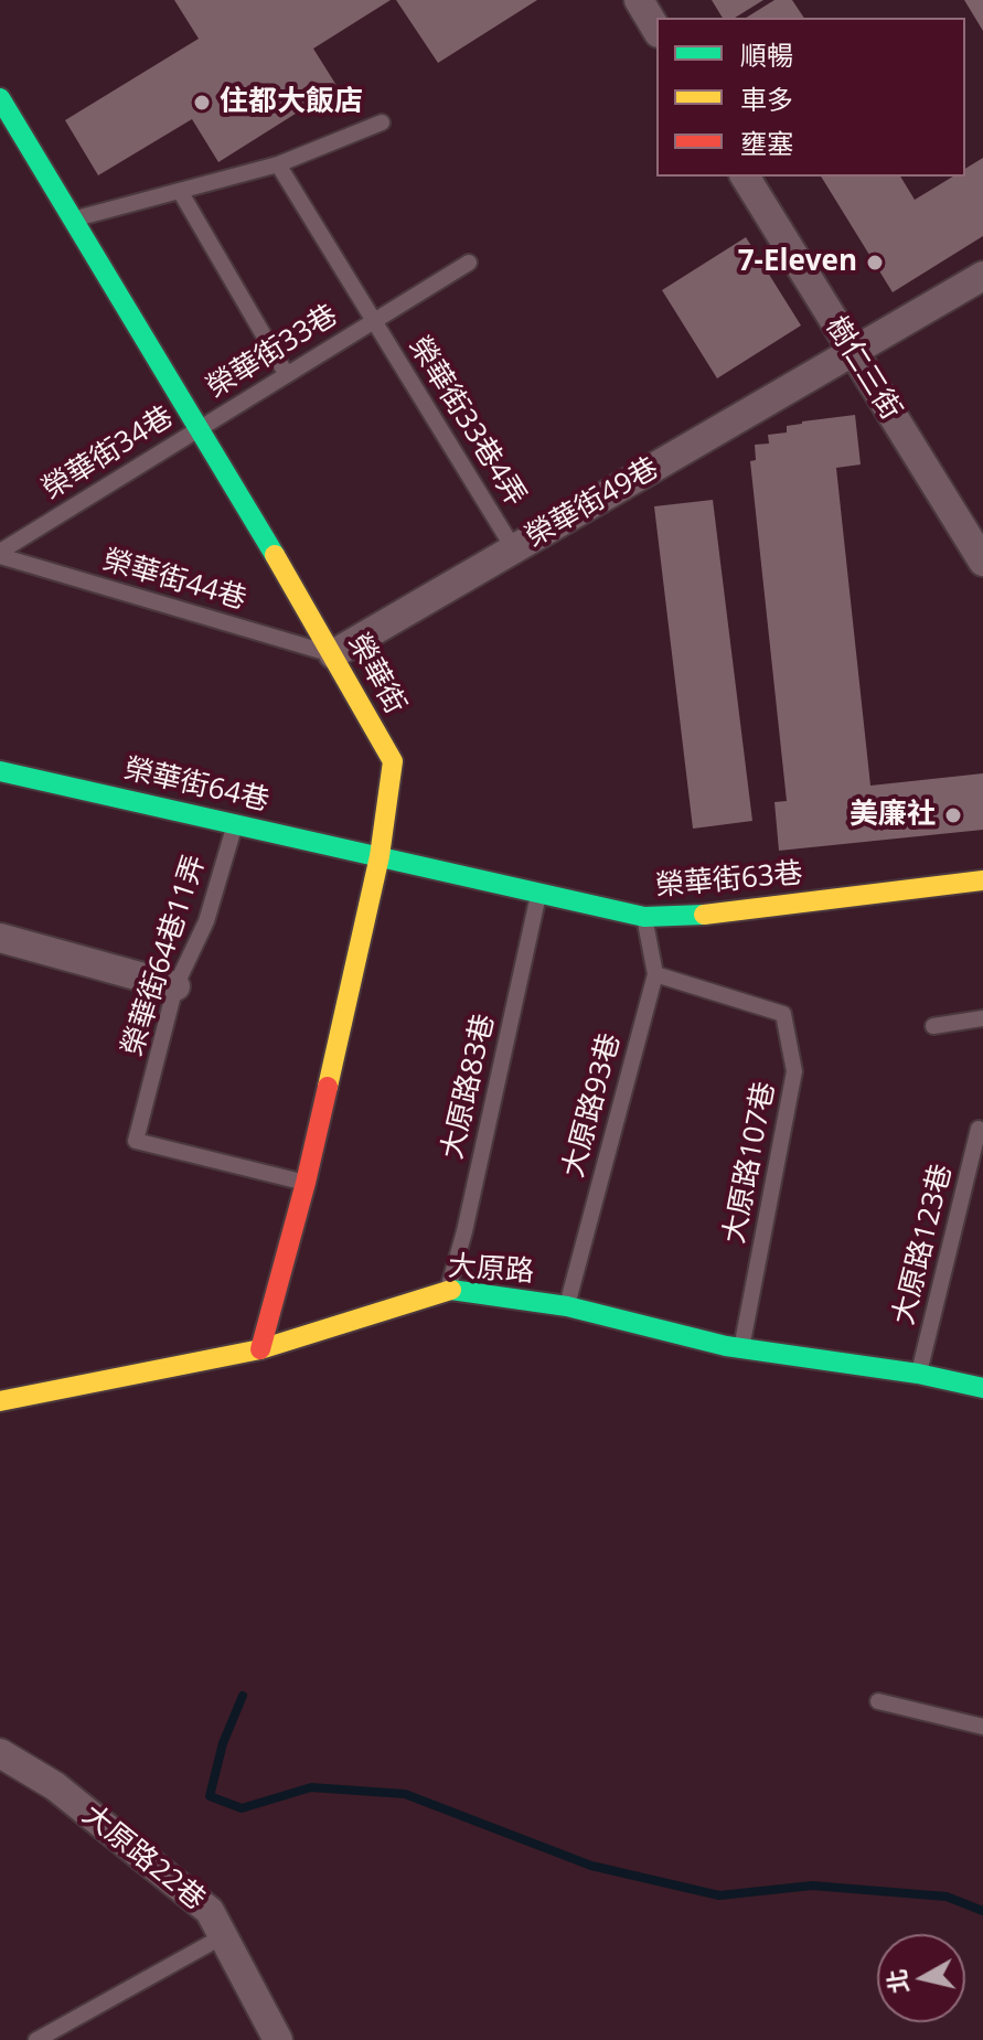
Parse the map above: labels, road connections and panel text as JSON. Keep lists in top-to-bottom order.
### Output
{
  "streets": {
    "street": [
      "樹仁三街",
      "榮華街49巷",
      "榮華街",
      "榮華街64巷",
      "榮華街63巷",
      "大原路",
      "大原路22巷"
    ],
    "lane": [
      "榮華街33巷",
      "榮華街33巷4弄",
      "榮華街34巷",
      "榮華街44巷",
      "榮華街64巷11弄",
      "大原路83巷",
      "大原路93巷",
      "大原路107巷",
      "大原路123巷"
    ]
  },
  "crossings": [
    ["榮華街33巷", "榮華街33巷4弄"],
    ["榮華街33巷", "榮華街34巷"],
    ["榮華街33巷", "榮華街"],
    ["樹仁三街", "榮華街49巷"],
    ["榮華街33巷4弄", "榮華街49巷"],
    ["榮華街34巷", "榮華街44巷"],
    ["榮華街34巷", "榮華街"],
    ["榮華街49巷", "榮華街44巷"],
    ["榮華街49巷", "榮華街"],
    ["榮華街44巷", "榮華街"],
    ["榮華街", "榮華街64巷"],
    ["榮華街", "榮華街63巷"],
    ["榮華街", "榮華街64巷11弄"],
    ["榮華街", "大原路"],
    ["榮華街64巷", "榮華街63巷"],
    ["榮華街64巷", "榮華街64巷11弄"],
    ["榮華街63巷", "大原路83巷"],
    ["榮華街63巷", "大原路93巷"],
    ["大原路83巷", "大原路"],
    ["大原路93巷", "大原路107巷"],
    ["大原路93巷", "大原路"],
    ["大原路107巷", "大原路"],
    ["大原路123巷", "大原路"]
  ],
  "places": ["住都大飯店", "7-Eleven", "美廉社"],
  "legend": ["順暢", "車多", "壅塞"],
  "north": "left"
}
